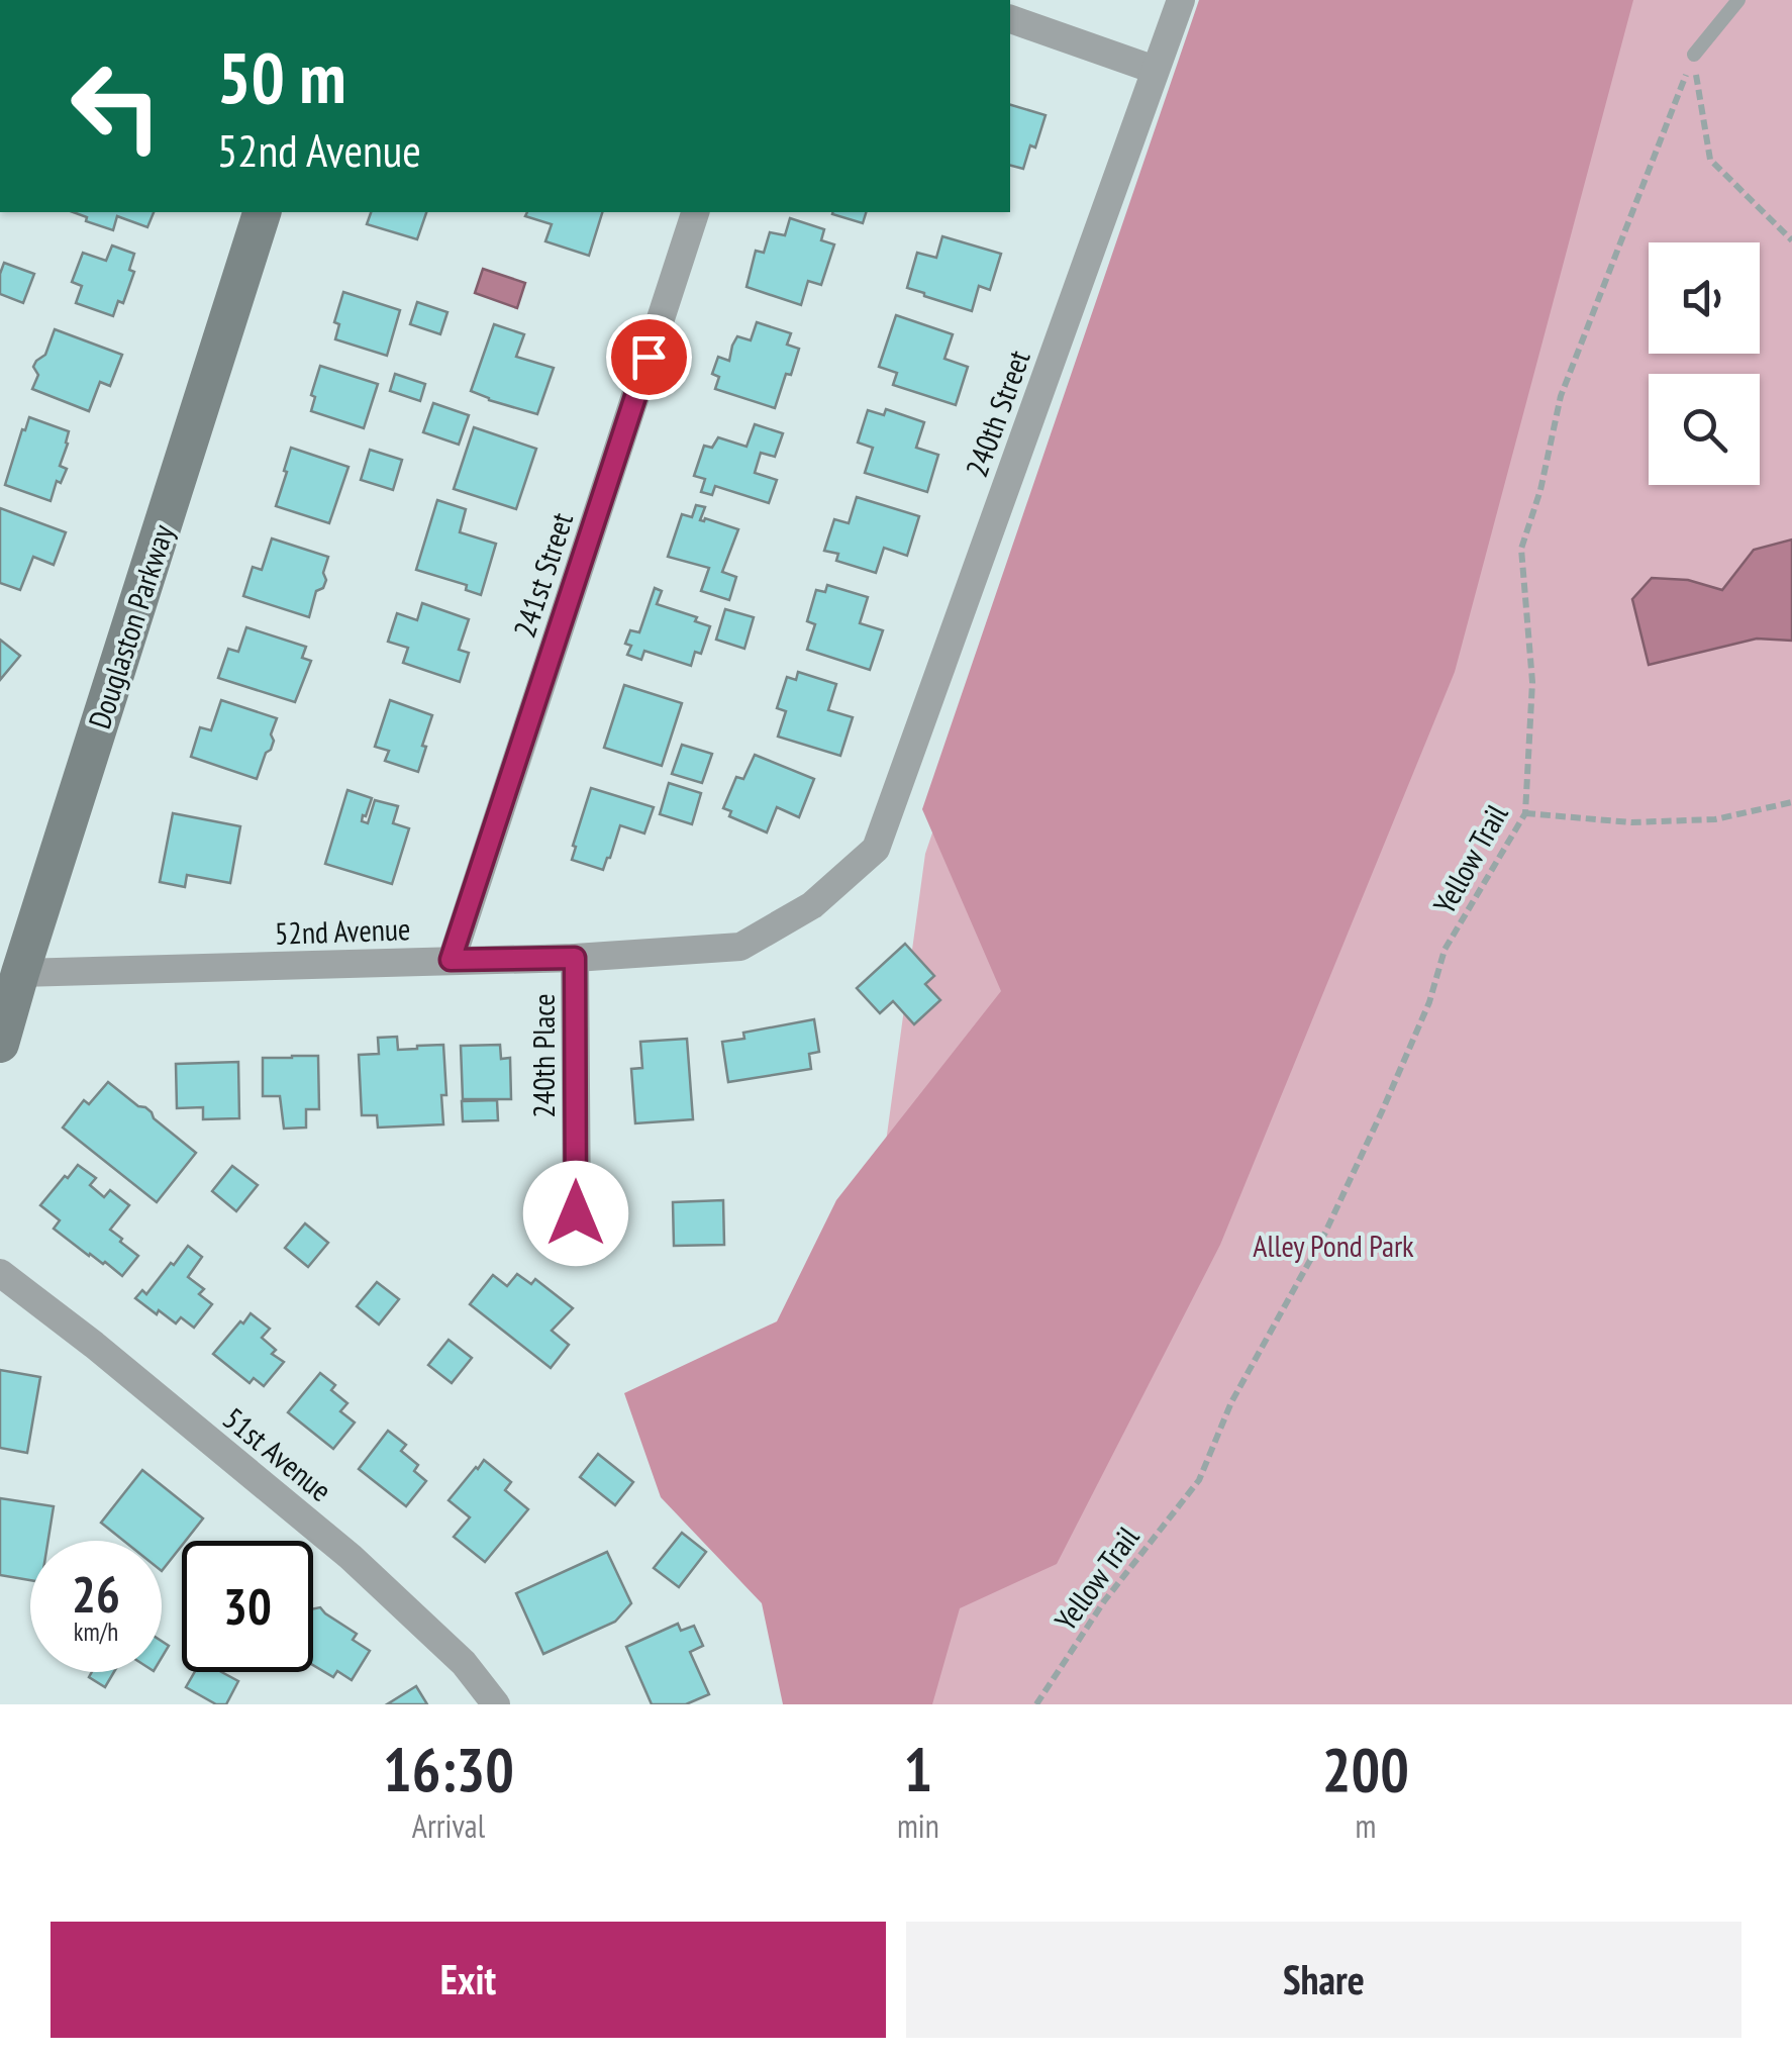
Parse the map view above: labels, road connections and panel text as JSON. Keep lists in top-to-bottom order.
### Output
{
  "streets": {
    "main road": ["Douglaston Parkway"],
    "street": [
      "240th Street",
      "241st Street",
      "52nd Avenue",
      "240th Place",
      "51st Avenue"
    ],
    "path": ["Yellow Trail"]
  },
  "crossings": [
    ["240th Street", "52nd Avenue"],
    ["241st Street", "52nd Avenue"],
    ["Douglaston Parkway", "52nd Avenue"],
    ["52nd Avenue", "240th Place"]
  ],
  "parks": ["Alley Pond Park"],
  "page": {
    "turn": ["50 m", "52nd Avenue"],
    "speed": "26 km/h",
    "limit": "30",
    "eta": [
      "16:30",
      "Arrival",
      "1",
      "min",
      "200",
      "m"
    ],
    "buttons": ["Exit", "Share"]
  }
}
